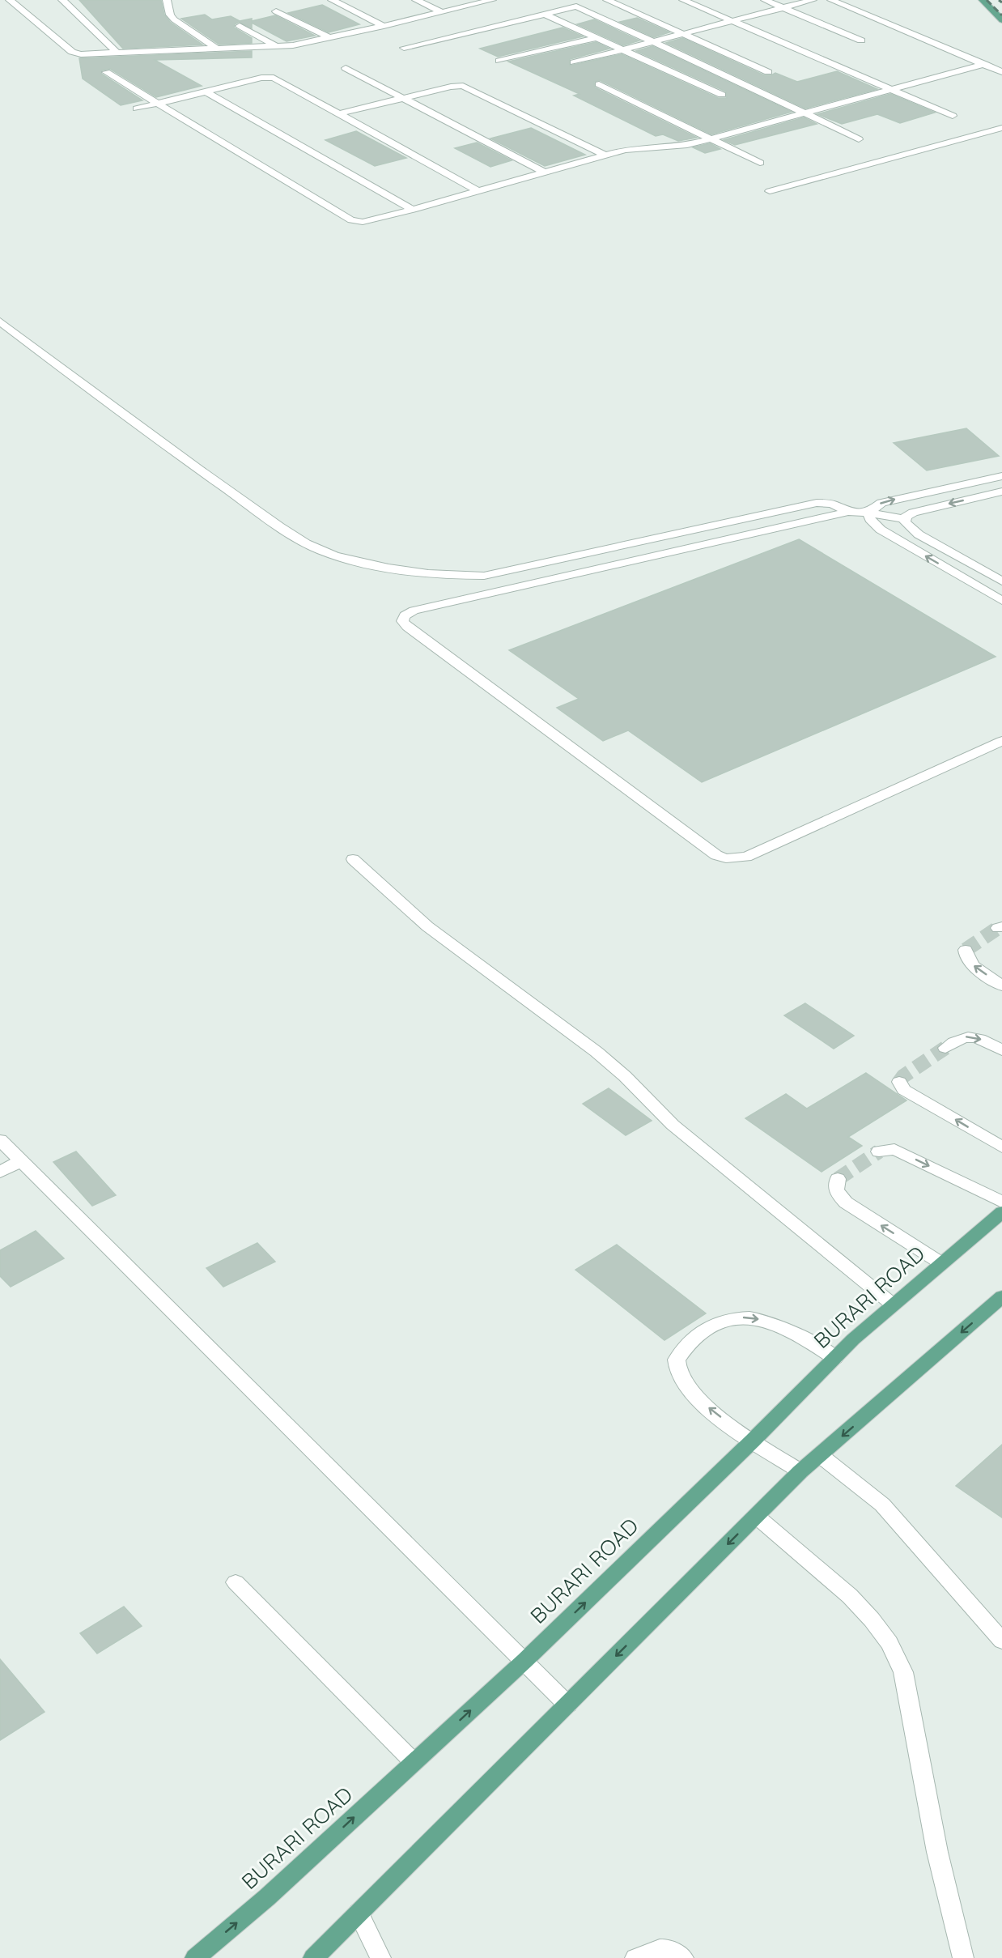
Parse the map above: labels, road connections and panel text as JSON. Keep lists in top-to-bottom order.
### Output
{
  "streets": {
    "main road": ["BURARI ROAD"]
  }
}
